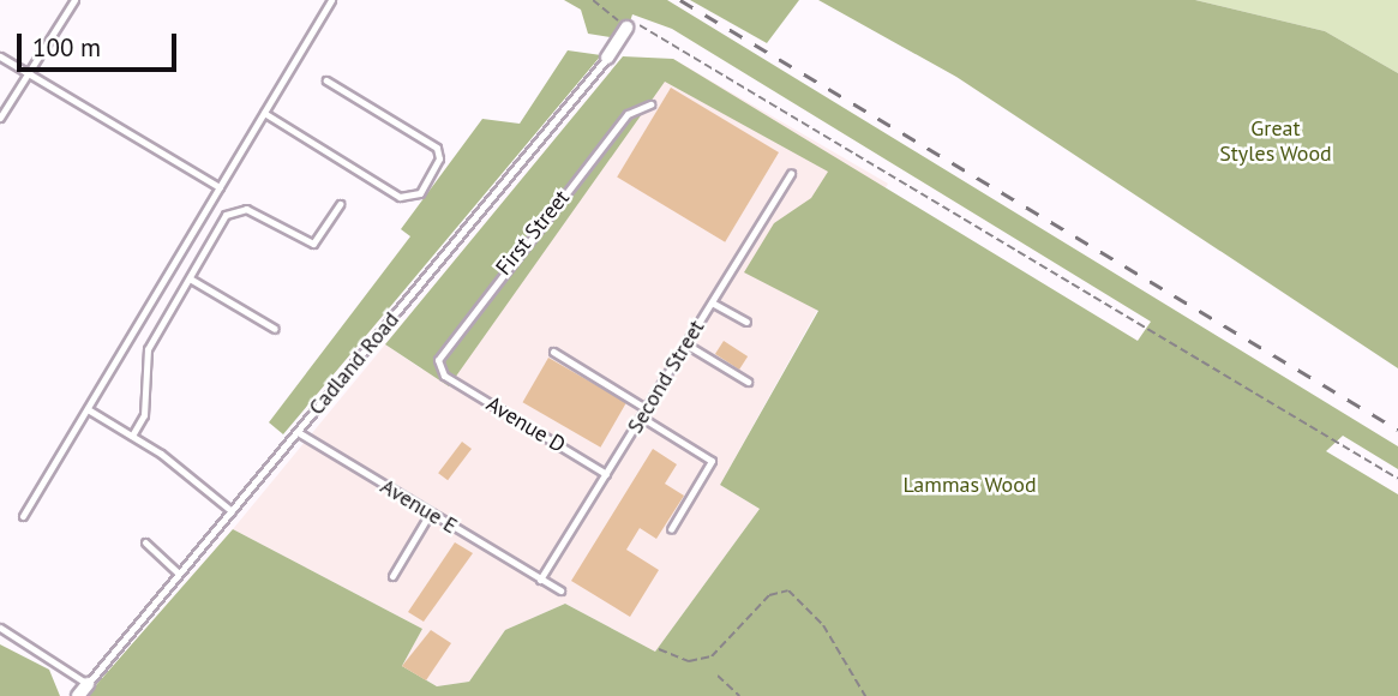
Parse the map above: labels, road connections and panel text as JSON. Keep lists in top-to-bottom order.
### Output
{
  "streets": {
    "street": ["Cadland Road"],
    "lane": [
      "First Street",
      "Second Street",
      "Avenue D",
      "Avenue E"
    ]
  },
  "crossings": [
    ["First Street", "Avenue D"],
    ["Cadland Road", "Avenue E"],
    ["Second Street", "Avenue D"],
    ["Second Street", "Avenue E"]
  ],
  "parks": ["Great Styles Wood", "Lammas Wood"],
  "scale_bar": "100 m"
}
